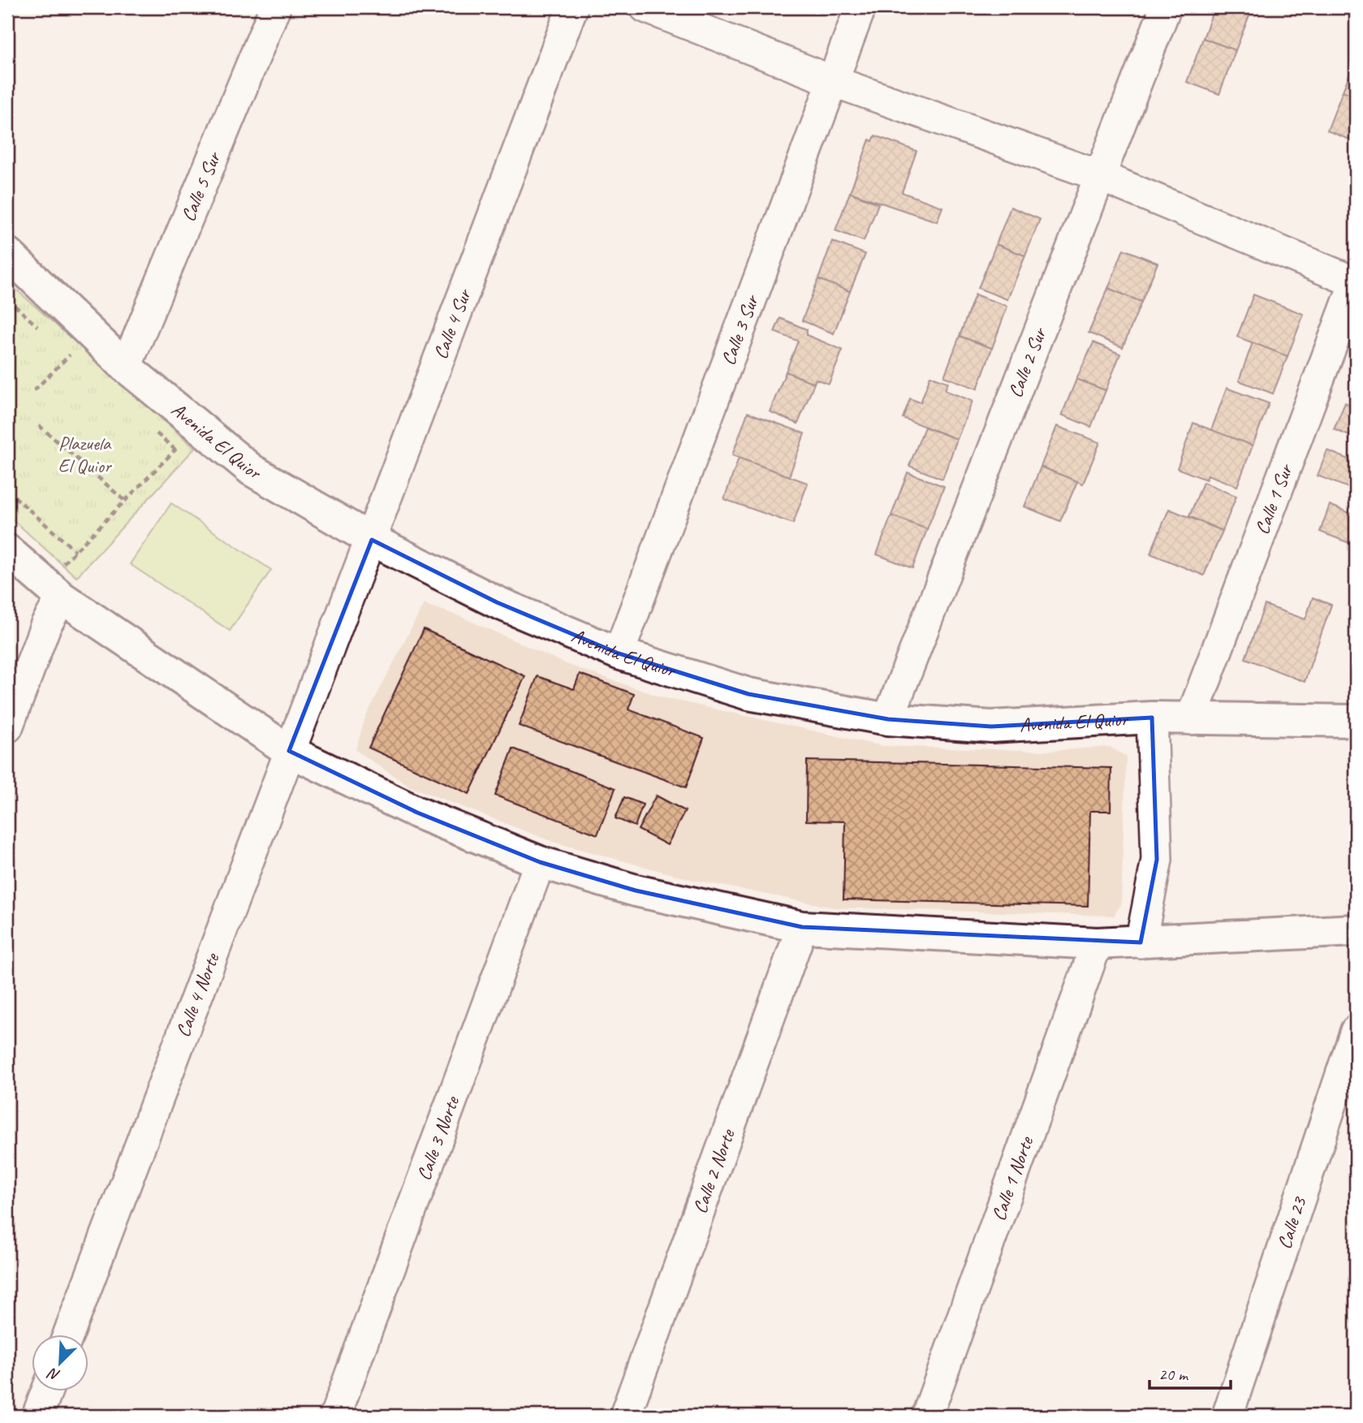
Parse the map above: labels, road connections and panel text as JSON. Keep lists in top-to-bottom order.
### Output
{
  "streets": {
    "street": [
      "Calle 5 Sur",
      "Calle 4 Sur",
      "Calle 3 Sur",
      "Calle 2 Sur",
      "Avenida El Quior",
      "Calle 1 Sur",
      "Calle 4 Norte",
      "Calle 3 Norte",
      "Calle 2 Norte",
      "Calle 1 Norte",
      "Calle 23"
    ]
  },
  "crossings": [
    ["Calle 5 Sur", "Avenida El Quior"],
    ["Calle 4 Sur", "Avenida El Quior"],
    ["Calle 4 Sur", "Calle 4 Norte"],
    ["Calle 3 Sur", "Avenida El Quior"],
    ["Calle 2 Sur", "Avenida El Quior"],
    ["Avenida El Quior", "Calle 1 Sur"]
  ],
  "parks": ["Plazuela El Quior"],
  "scale_bar": "20 m",
  "north": "bottom left"
}
